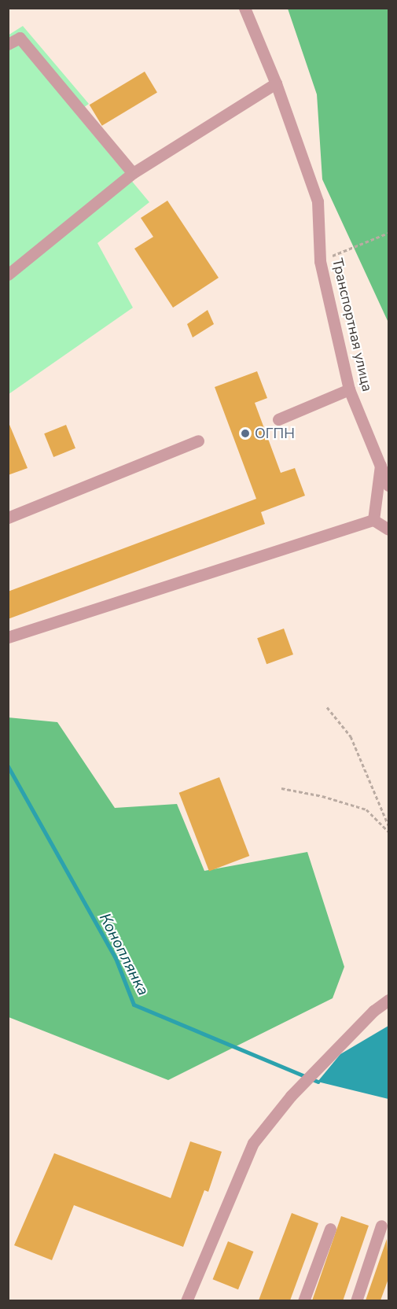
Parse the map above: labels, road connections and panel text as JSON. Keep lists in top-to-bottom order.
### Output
{
  "streets": {
    "street": ["Транспортная улица"]
  },
  "water": ["Коноплянка"],
  "places": ["ОГПН"]
}
